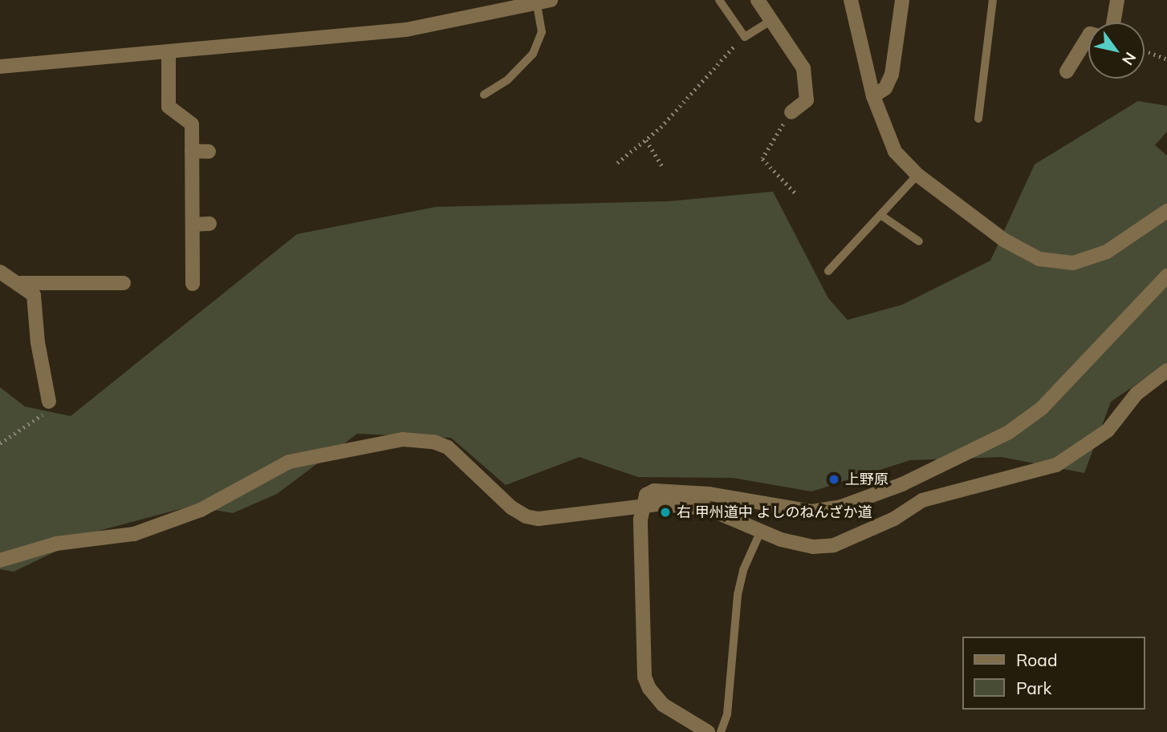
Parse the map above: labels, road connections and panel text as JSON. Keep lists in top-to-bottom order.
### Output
{
  "places": ["上野原", "右 甲州道中 よしのねんざか道"],
  "legend": ["Road", "Park"],
  "north": "bottom right"
}
